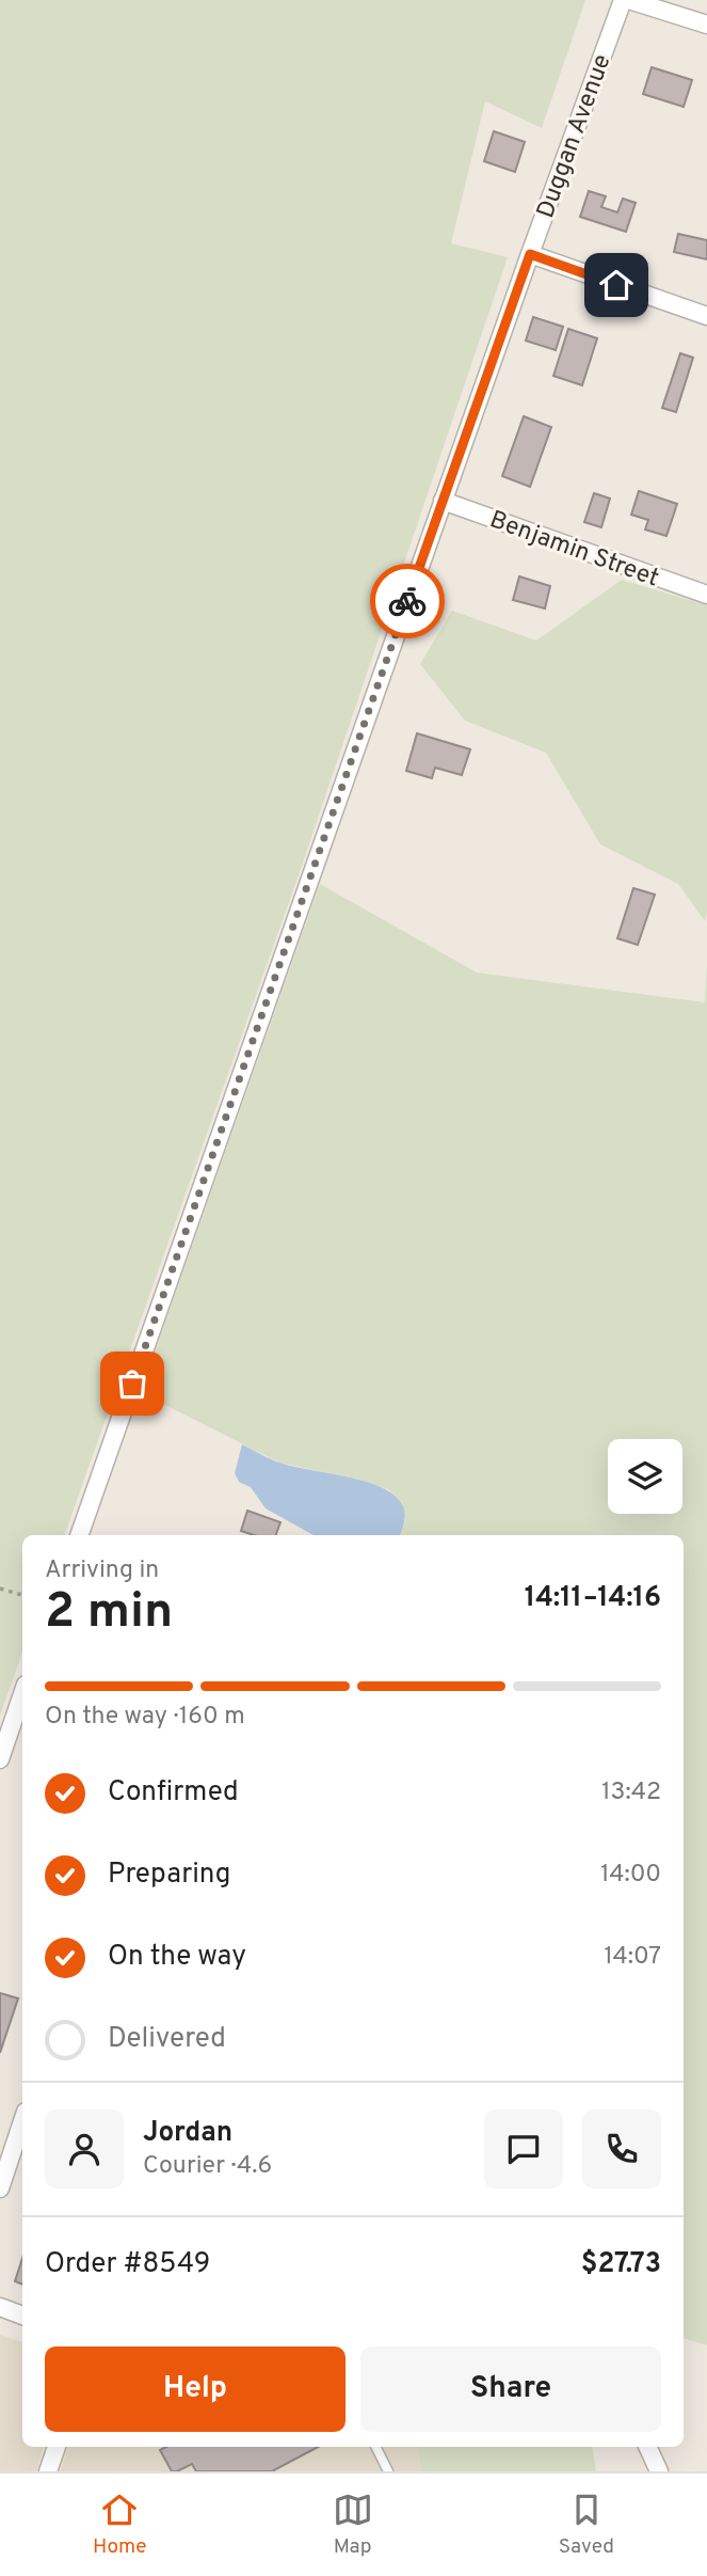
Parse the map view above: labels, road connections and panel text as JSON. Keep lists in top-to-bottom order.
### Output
{
  "streets": {
    "street": ["Duggan Avenue", "Benjamin Street"]
  },
  "crossings": [
    ["Duggan Avenue", "Benjamin Street"]
  ],
  "page": {
    "heading": ["2 min", "Arriving in", "14:11–14:16"],
    "panel": [
      "Jordan",
      "Courier · 4.6",
      "Order #8549",
      "$27.73"
    ],
    "bar": "On the way · 160 m",
    "list": [
      ["Confirmed", "13:42"],
      ["Preparing", "14:00"],
      ["On the way", "14:07"],
      "Delivered"
    ],
    "buttons": ["Help", "Share"],
    "tabs": ["Home", "Map", "Saved"]
  }
}
